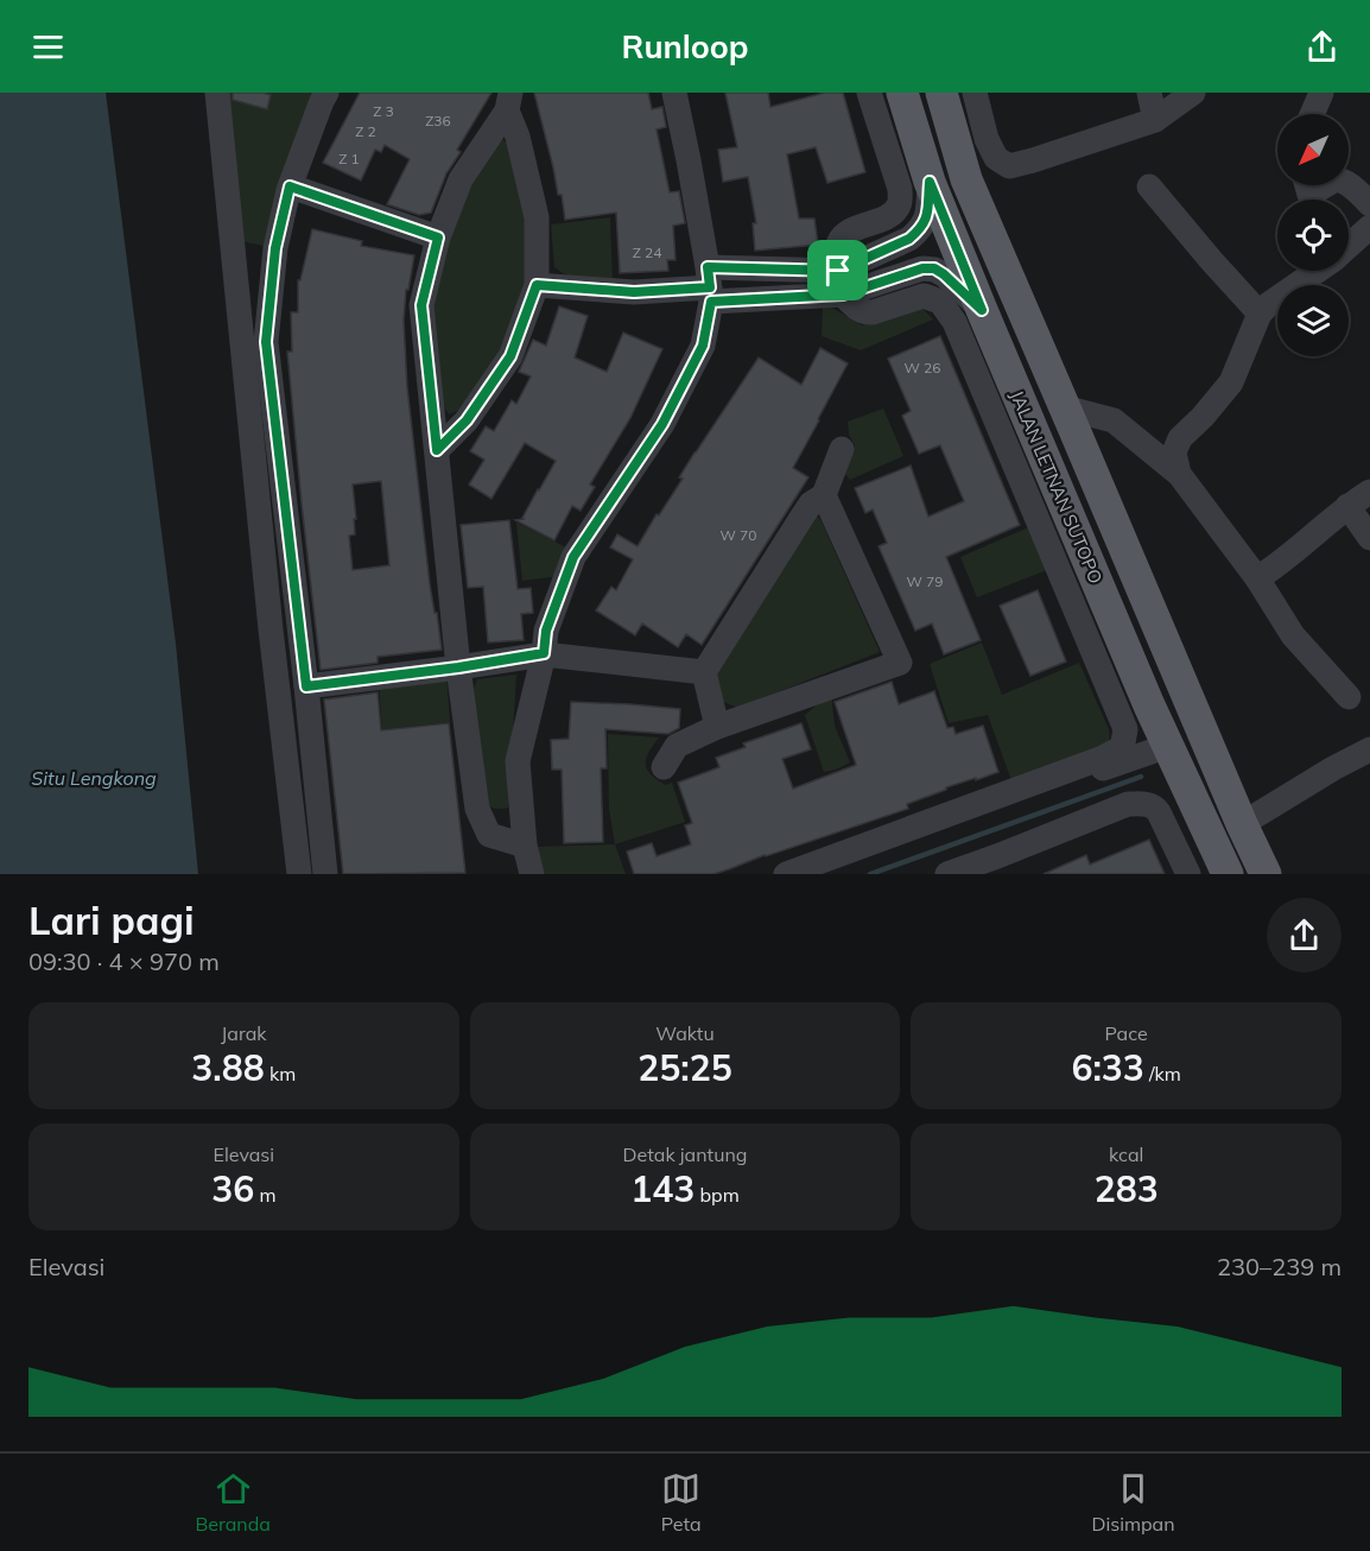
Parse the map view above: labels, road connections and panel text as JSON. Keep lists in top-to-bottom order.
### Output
{
  "streets": {
    "main road": ["JALAN LETNAN SUTOPO"]
  },
  "water": ["Situ Lengkong"],
  "house_numbers": [
    "Z 3",
    "Z36",
    "Z 2",
    "Z 1",
    "Z 24",
    "W 26",
    "W 70",
    "W 79"
  ],
  "north": "bottom left",
  "page": {
    "header": "Runloop",
    "heading": ["Lari pagi", "09:30 · 4 × 970 m"],
    "stats": [
      ["Jarak", "3.88 km"],
      ["Waktu", "25:25"],
      ["Pace", "6:33 /km"],
      ["Elevasi", "36 m"],
      ["Detak jantung", "143 bpm"],
      ["kcal", "283"]
    ],
    "chart": ["Elevasi", "230–239 m"],
    "tabs": ["Beranda", "Peta", "Disimpan"]
  }
}
